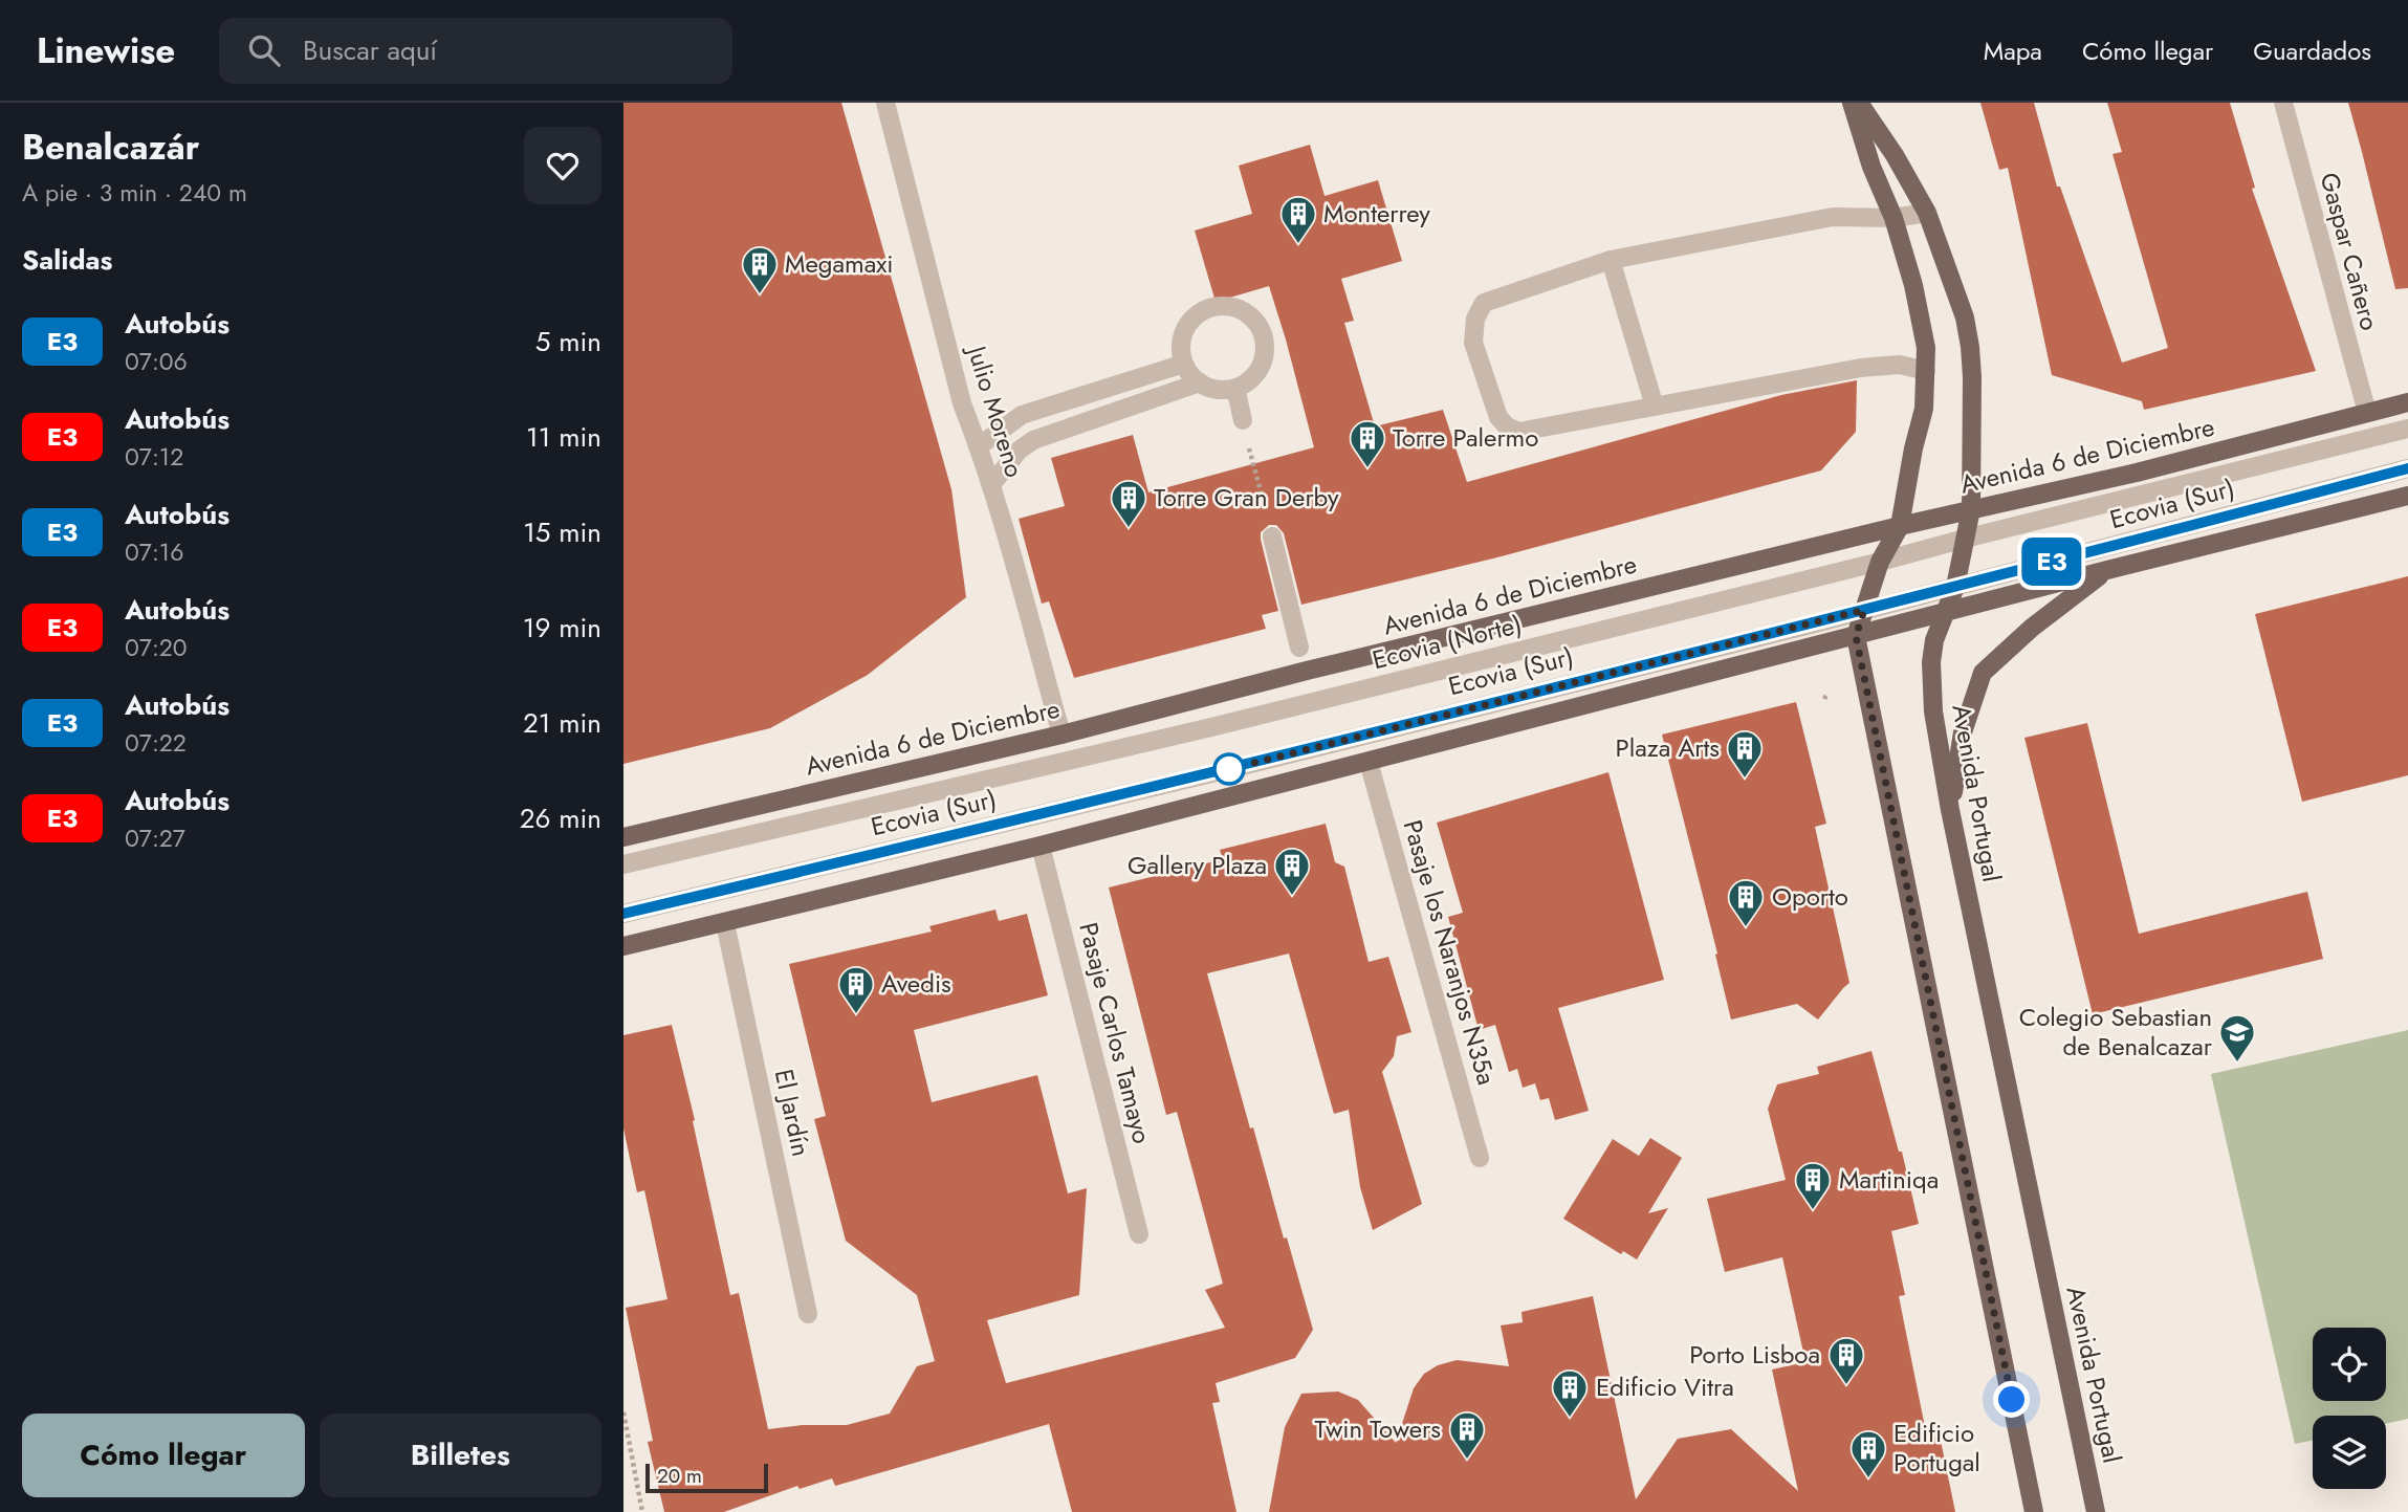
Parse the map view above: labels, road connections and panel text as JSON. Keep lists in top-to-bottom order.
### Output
{
  "streets": {
    "main road": ["Avenida 6 de Diciembre", "Avenida Portugal"],
    "street": [
      "Gaspar Cañero",
      "Julio Moreno",
      "Ecovia (Sur)",
      "Ecovia (Norte)",
      "Pasaje los Naranjos N35a",
      "Pasaje Carlos Tamayo",
      "El Jardín"
    ]
  },
  "crossings": [
    ["Gaspar Cañero", "Avenida 6 de Diciembre"],
    ["Julio Moreno", "Avenida 6 de Diciembre"],
    ["Avenida 6 de Diciembre", "Avenida Portugal"],
    ["Ecovia (Sur)", "Avenida Portugal"],
    ["Ecovia (Norte)", "Avenida Portugal"]
  ],
  "places": {
    "building": [
      "Monterrey",
      "Megamaxi",
      "Torre Palermo",
      "Torre Gran Derby",
      "Plaza Arts",
      "Gallery Plaza",
      "Oporto",
      "Avedis",
      "Martiniqa",
      "Porto Lisboa",
      "Edificio Vitra",
      "Twin Towers",
      "Edificio Portugal"
    ],
    "school or university": ["Colegio Sebastian de Benalcazar"]
  },
  "lines": ["bus line E3"],
  "scale_bar": "20 m",
  "page": {
    "header": "Linewise",
    "search": "Buscar aquí",
    "nav": ["Mapa", "Cómo llegar", "Guardados"],
    "heading": [
      ["Benalcazár", "A pie · 3 min · 240 m"],
      "Salidas"
    ],
    "on_map": "E3",
    "list": [
      {
        "mark": "E3",
        "name": "Autobús",
        "note": "07:06",
        "value": "5 min"
      },
      {
        "mark": "E3",
        "name": "Autobús",
        "note": "07:12",
        "value": "11 min"
      },
      {
        "mark": "E3",
        "name": "Autobús",
        "note": "07:16",
        "value": "15 min"
      },
      {
        "mark": "E3",
        "name": "Autobús",
        "note": "07:20",
        "value": "19 min"
      },
      {
        "mark": "E3",
        "name": "Autobús",
        "note": "07:22",
        "value": "21 min"
      },
      {
        "mark": "E3",
        "name": "Autobús",
        "note": "07:27",
        "value": "26 min"
      }
    ],
    "buttons": ["Cómo llegar", "Billetes"],
    "scale": "20 m"
  }
}
